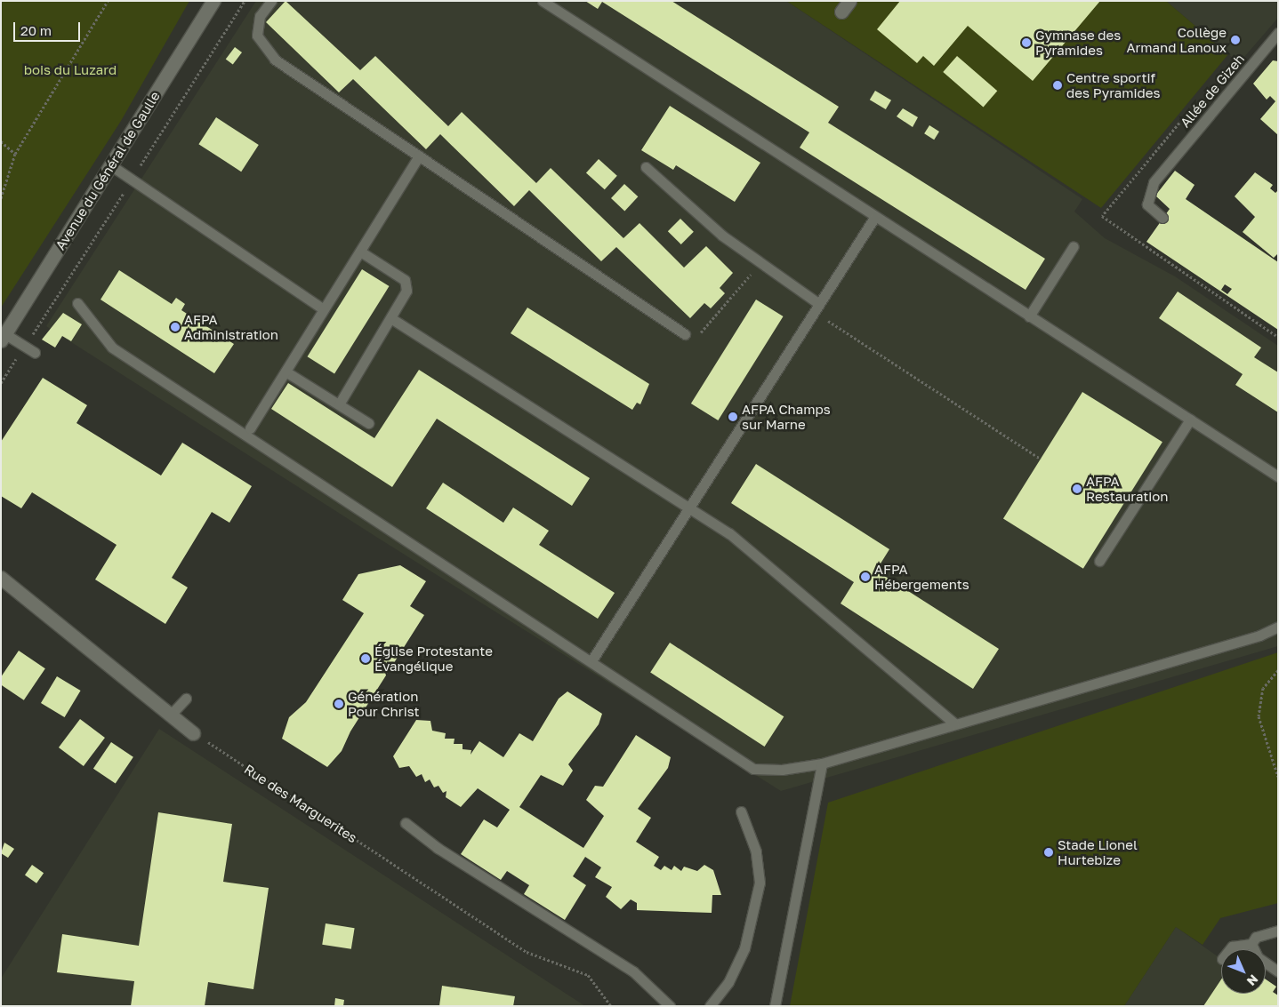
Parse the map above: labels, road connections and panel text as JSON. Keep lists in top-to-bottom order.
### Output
{
  "streets": {
    "main road": ["Avenue du Général de Gaulle"],
    "lane": ["Allée de Gizeh"],
    "path": ["Rue des Marguerites"]
  },
  "parks": ["bois du Luzard"],
  "places": [
    "Collège Armand Lanoux",
    "Gymnase des Pyramides",
    "Centre sportif des Pyramides",
    "AFPA Administration",
    "AFPA Champs sur Marne",
    "AFPA Restauration",
    "AFPA Hébergements",
    "Église Protestante Évangélique",
    "Génération Pour Christ",
    "Stade Lionel Hurtebize"
  ],
  "scale_bar": "20 m",
  "north": "bottom right"
}
